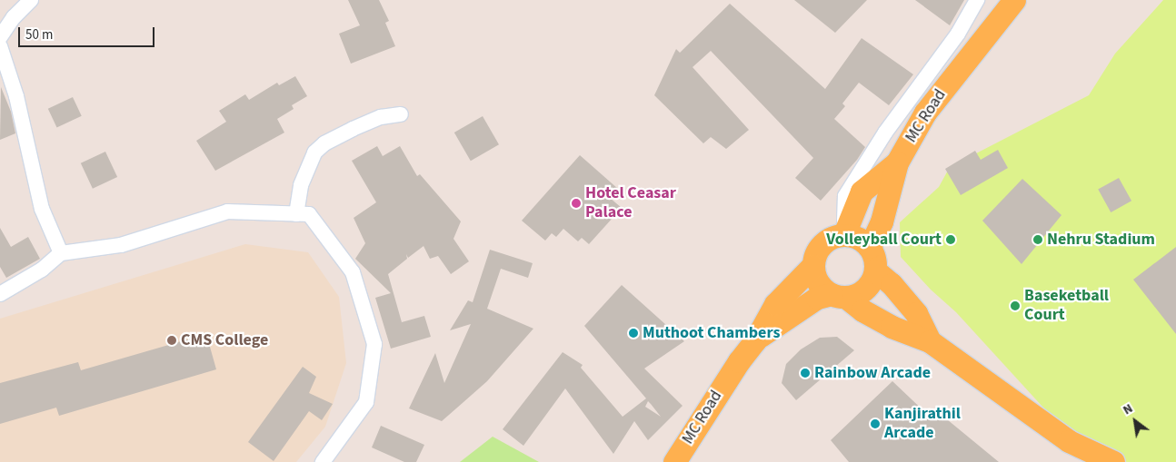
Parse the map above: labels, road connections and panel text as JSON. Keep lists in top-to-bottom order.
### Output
{
  "streets": {
    "main road": ["MC Road"]
  },
  "places": [
    "Hotel Ceasar Palace",
    "Volleyball Court",
    "Nehru Stadium",
    "Baseketball Court",
    "Muthoot Chambers",
    "CMS College",
    "Rainbow Arcade",
    "Kanjirathil Arcade"
  ],
  "scale_bar": "50 m",
  "north": "top left"
}
